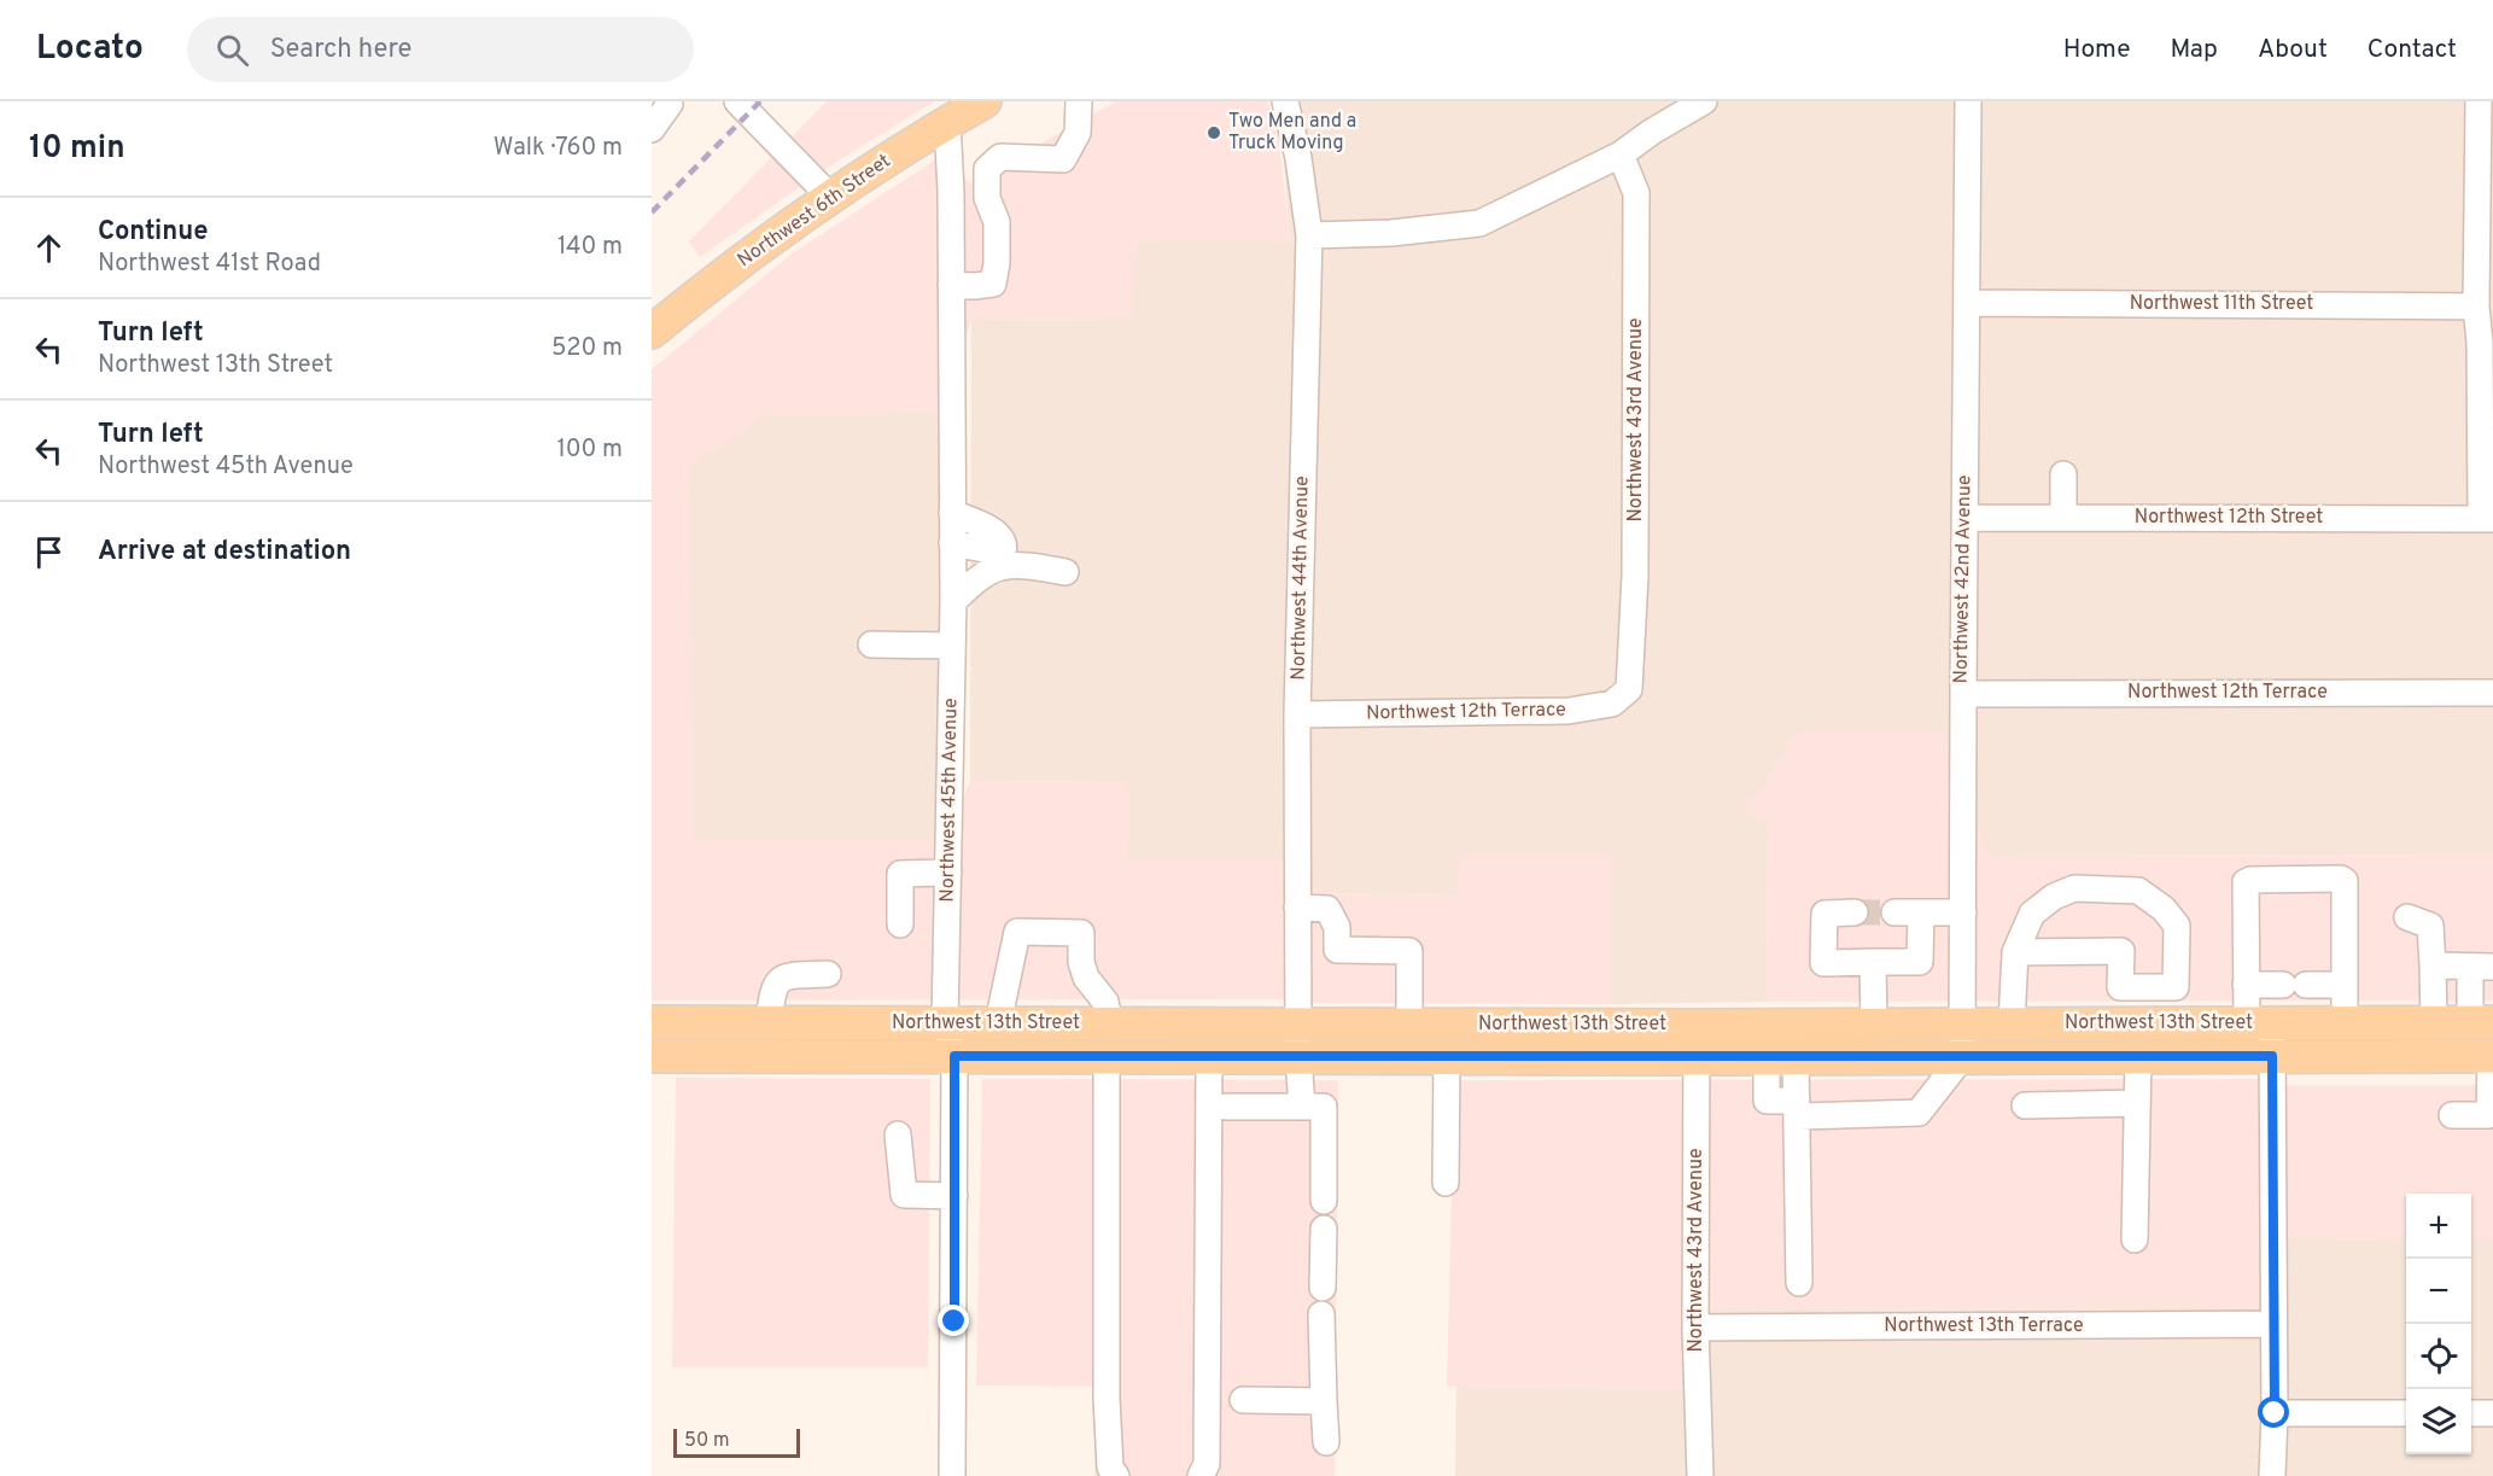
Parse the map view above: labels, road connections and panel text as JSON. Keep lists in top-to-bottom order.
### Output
{
  "streets": {
    "main road": ["Northwest 6th Street", "Northwest 13th Street"],
    "street": [
      "Northwest 11th Street",
      "Northwest 43rd Avenue",
      "Northwest 12th Street",
      "Northwest 44th Avenue",
      "Northwest 42nd Avenue",
      "Northwest 12th Terrace",
      "Northwest 45th Avenue",
      "Northwest 13th Terrace"
    ]
  },
  "crossings": [
    ["Northwest 6th Street", "Northwest 45th Avenue"],
    ["Northwest 11th Street", "Northwest 42nd Avenue"],
    ["Northwest 43rd Avenue", "Northwest 12th Terrace"],
    ["Northwest 43rd Avenue", "Northwest 13th Street"],
    ["Northwest 43rd Avenue", "Northwest 13th Terrace"],
    ["Northwest 12th Street", "Northwest 42nd Avenue"],
    ["Northwest 44th Avenue", "Northwest 12th Terrace"],
    ["Northwest 44th Avenue", "Northwest 13th Street"],
    ["Northwest 42nd Avenue", "Northwest 12th Terrace"],
    ["Northwest 42nd Avenue", "Northwest 13th Street"],
    ["Northwest 45th Avenue", "Northwest 13th Street"]
  ],
  "places": ["Two Men and a Truck Moving"],
  "scale_bar": "50 m",
  "page": {
    "header": "Locato",
    "search": "Search here",
    "nav": [
      "Home",
      "Map",
      "About",
      "Contact"
    ],
    "heading": ["10 min", "Walk · 760 m"],
    "list": [
      ["Continue", "Northwest 41st Road", "140 m"],
      ["Turn left", "Northwest 13th Street", "520 m"],
      ["Turn left", "Northwest 45th Avenue", "100 m"],
      "Arrive at destination"
    ],
    "map_buttons": ["+", "−"],
    "scale": "50 m"
  }
}
